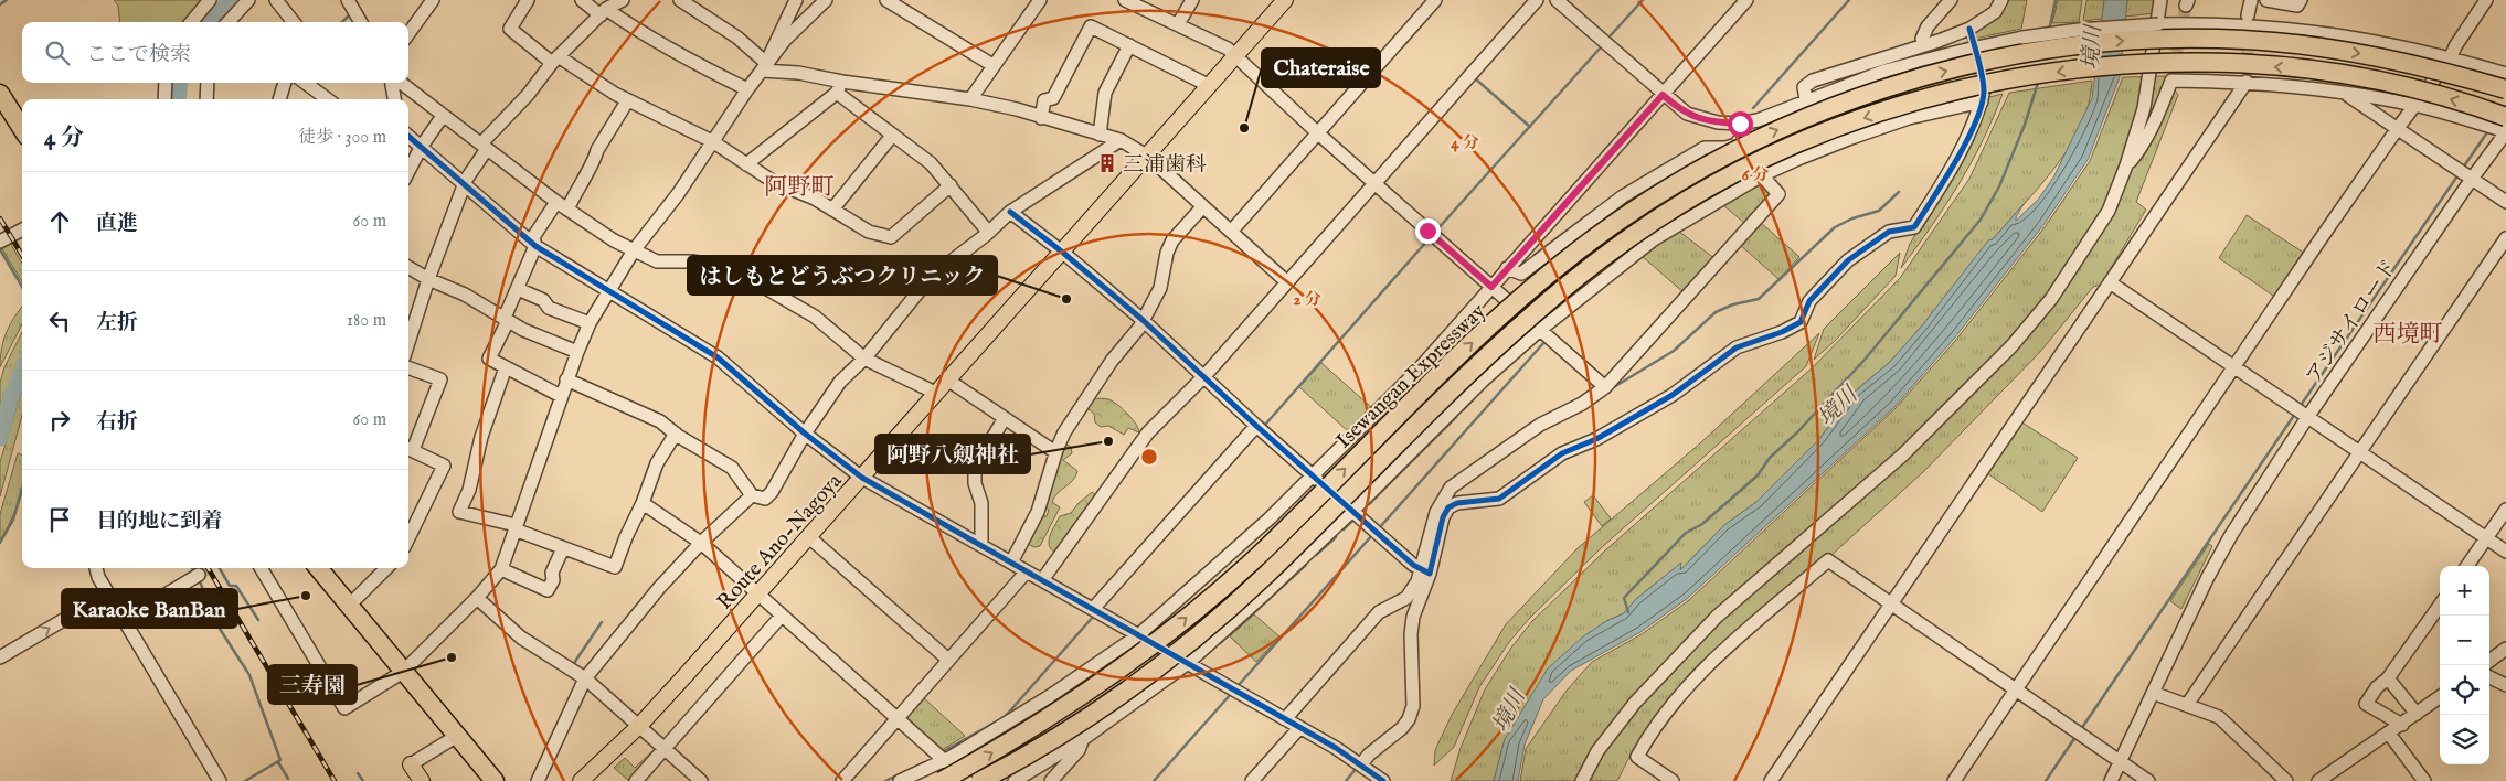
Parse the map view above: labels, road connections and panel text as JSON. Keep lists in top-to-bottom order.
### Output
{
  "streets": {
    "highway": ["Isewangan Expressway"],
    "main road": ["Route Ano-Nagoya"],
    "street": ["アジサイロード"]
  },
  "districts": ["阿野町", "西境町"],
  "water": ["境川"],
  "places": {
    "other": [
      "Chateraise",
      "はしもとどうぶつクリニック",
      "阿野八剱神社",
      "Karaoke BanBan",
      "三寿園"
    ],
    "building": ["三浦歯科"]
  },
  "page": {
    "search": "ここで検索",
    "heading": ["4 分", "徒歩 · 300 m"],
    "list": [
      ["直進", "60 m"],
      ["左折", "180 m"],
      ["右折", "60 m"],
      "目的地に到着"
    ],
    "map_buttons": ["+", "−"]
  },
  "rings": ["4 分", "6 分", "2 分"]
}
